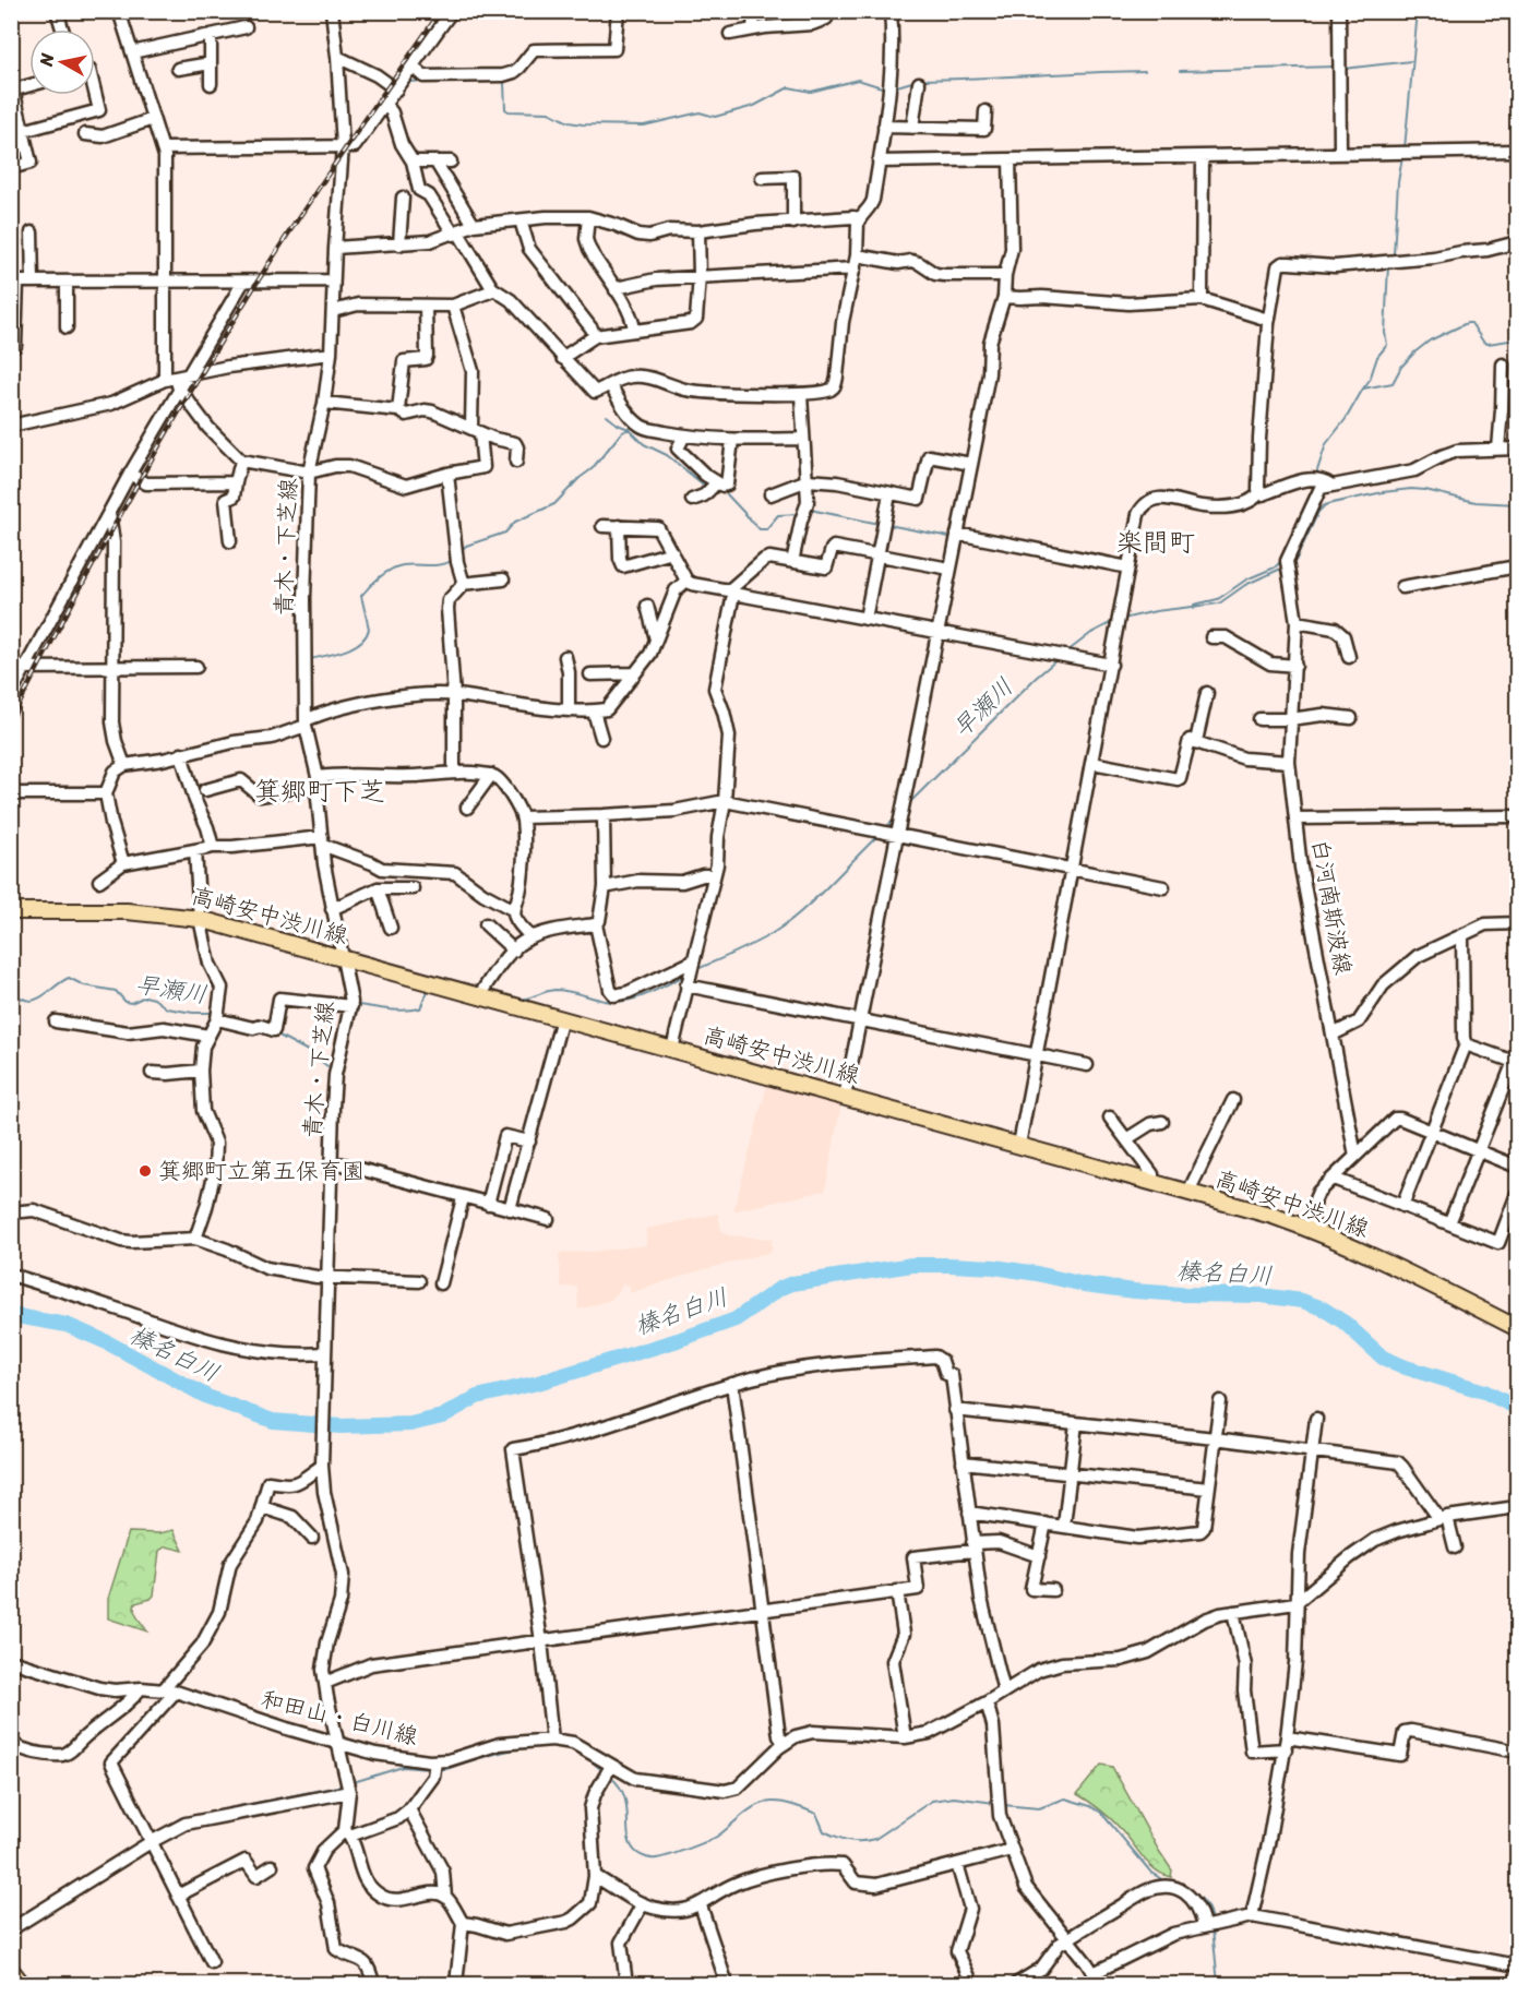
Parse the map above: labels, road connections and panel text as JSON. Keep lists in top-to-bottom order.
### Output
{
  "streets": {
    "main road": ["高崎安中渋川線"],
    "street": ["青木・下芝線", "白河南斯波線", "和田山・白川線"]
  },
  "crossings": [
    ["青木・下芝線", "高崎安中渋川線"],
    ["青木・下芝線", "和田山・白川線"]
  ],
  "districts": ["楽間町", "箕郷町下芝"],
  "water": ["早瀬川", "榛名白川"],
  "places": ["箕郷町立第五保育園"],
  "north": "left"
}
